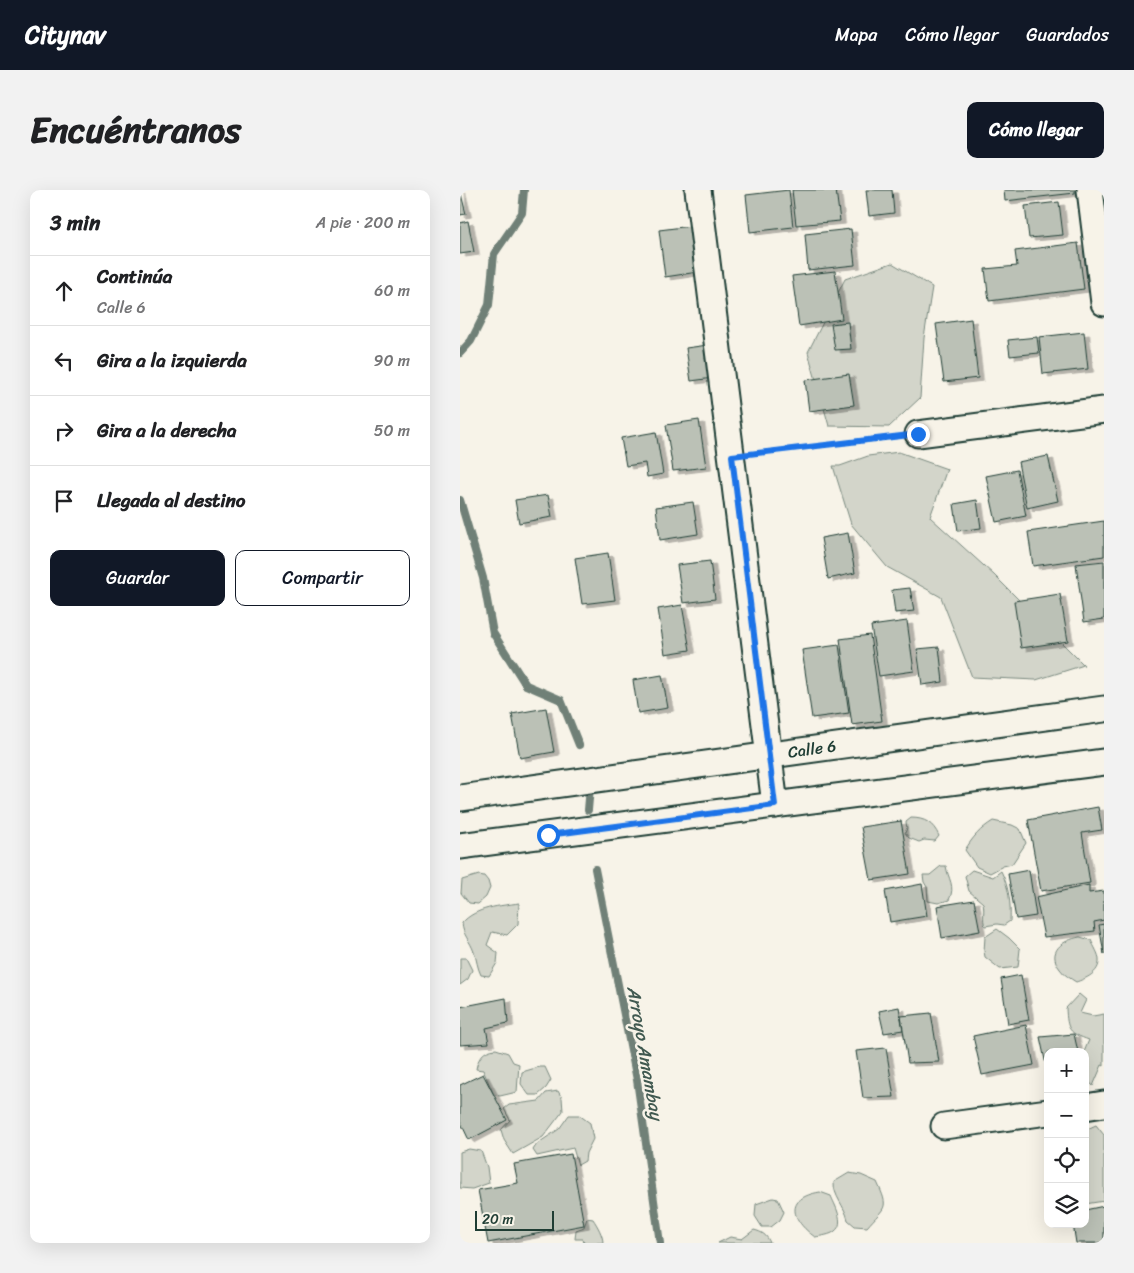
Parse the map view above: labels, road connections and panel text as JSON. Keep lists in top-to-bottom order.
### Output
{
  "streets": {
    "street": ["Calle 6"]
  },
  "water": ["Arroyo Amambay"],
  "scale_bar": "20 m",
  "page": {
    "header": "Citynav",
    "nav": ["Mapa", "Cómo llegar", "Guardados"],
    "title": "Encuéntranos",
    "buttons": [
      "Cómo llegar",
      ["Guardar", "Compartir"]
    ],
    "heading": ["3 min", "A pie · 200 m"],
    "list": [
      ["Continúa", "Calle 6", "60 m"],
      ["Gira a la izquierda", "90 m"],
      ["Gira a la derecha", "50 m"],
      "Llegada al destino"
    ],
    "map_buttons": ["+", "−"],
    "scale": "20 m"
  }
}
